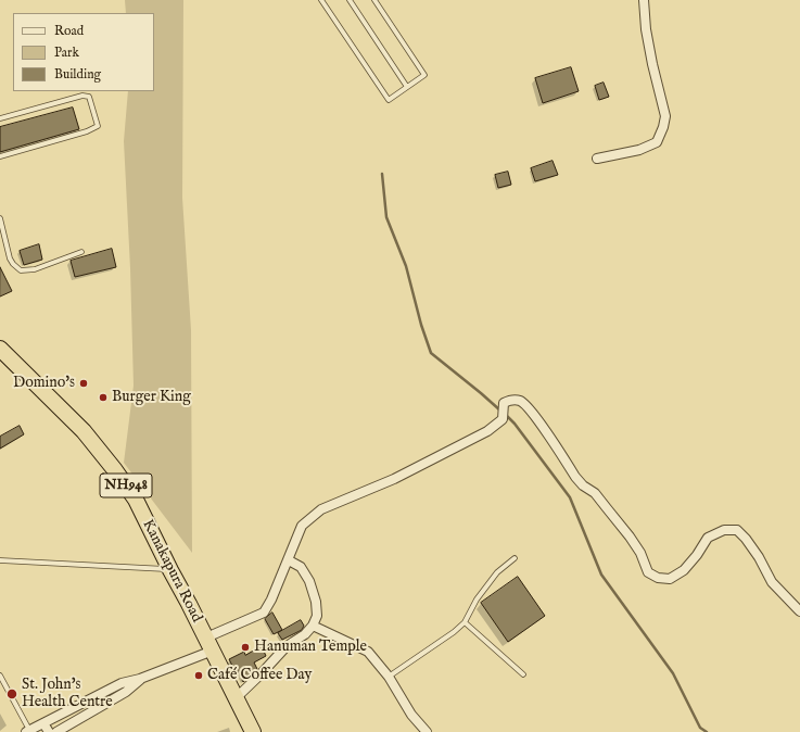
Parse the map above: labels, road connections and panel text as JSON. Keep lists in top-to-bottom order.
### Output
{
  "streets": {
    "highway": ["NH948", "Kanakapura Road"]
  },
  "places": [
    "Domino's",
    "Burger King",
    "Hanuman Temple",
    "Café Coffee Day",
    "St. John's Health Centre"
  ],
  "legend": ["Road", "Park", "Building"]
}
